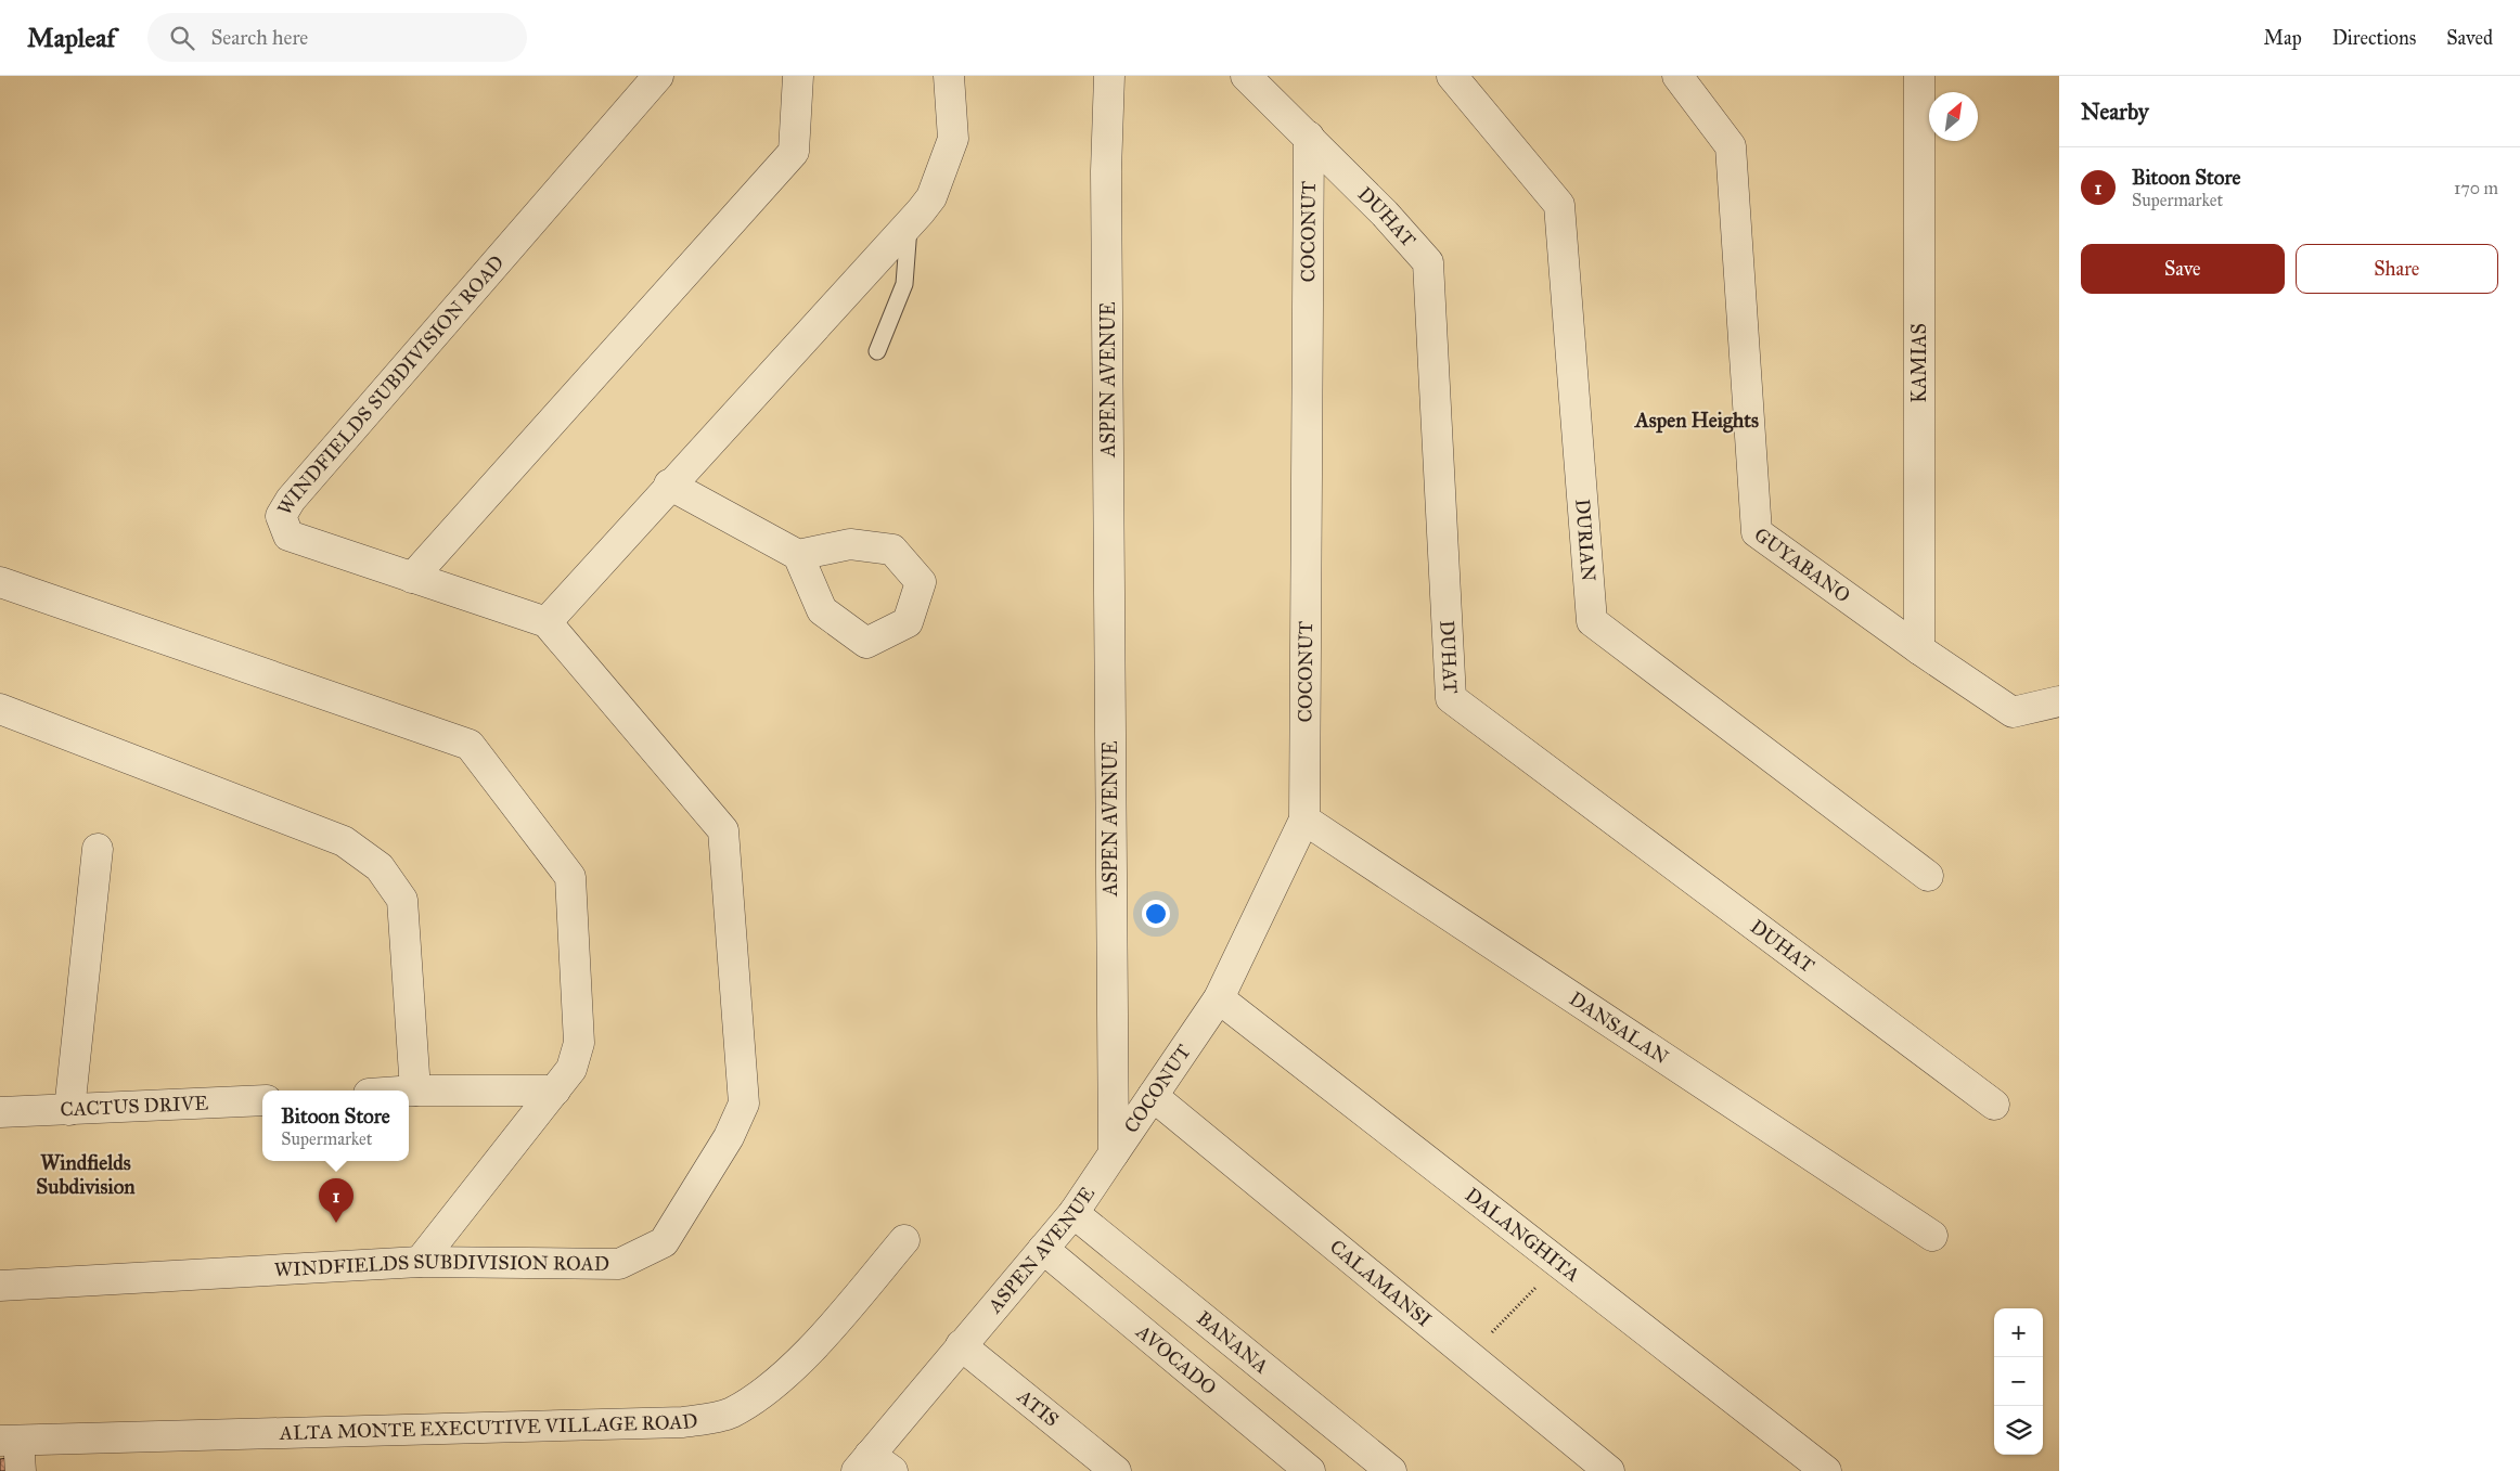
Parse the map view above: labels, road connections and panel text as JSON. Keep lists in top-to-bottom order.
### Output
{
  "streets": {
    "street": [
      "DUHAT",
      "COCONUT",
      "KAMIAS",
      "ASPEN AVENUE",
      "WINDFIELDS SUBDIVISION ROAD",
      "DURIAN",
      "GUYABANO",
      "DANSALAN",
      "CACTUS DRIVE",
      "DALANGHITA",
      "CALAMANSI",
      "BANANA",
      "AVOCADO",
      "ATIS",
      "ALTA MONTE EXECUTIVE VILLAGE ROAD"
    ]
  },
  "crossings": [
    ["DUHAT", "COCONUT"],
    ["COCONUT", "ASPEN AVENUE"],
    ["COCONUT", "DANSALAN"],
    ["COCONUT", "DALANGHITA"],
    ["COCONUT", "CALAMANSI"],
    ["KAMIAS", "GUYABANO"],
    ["ASPEN AVENUE", "BANANA"],
    ["ASPEN AVENUE", "AVOCADO"],
    ["ASPEN AVENUE", "ATIS"]
  ],
  "districts": ["Aspen Heights", "Windfields Subdivision"],
  "north": "top right",
  "page": {
    "header": "Mapleaf",
    "search": "Search here",
    "nav": ["Map", "Directions", "Saved"],
    "heading": "Nearby",
    "list": [
      {
        "mark": "1",
        "name": "Bitoon Store",
        "note": "Supermarket",
        "value": "170 m"
      }
    ],
    "buttons": ["Save", "Share"],
    "popup": ["Bitoon Store", "Supermarket"],
    "pins": "1",
    "map_buttons": ["+", "−"]
  }
}
